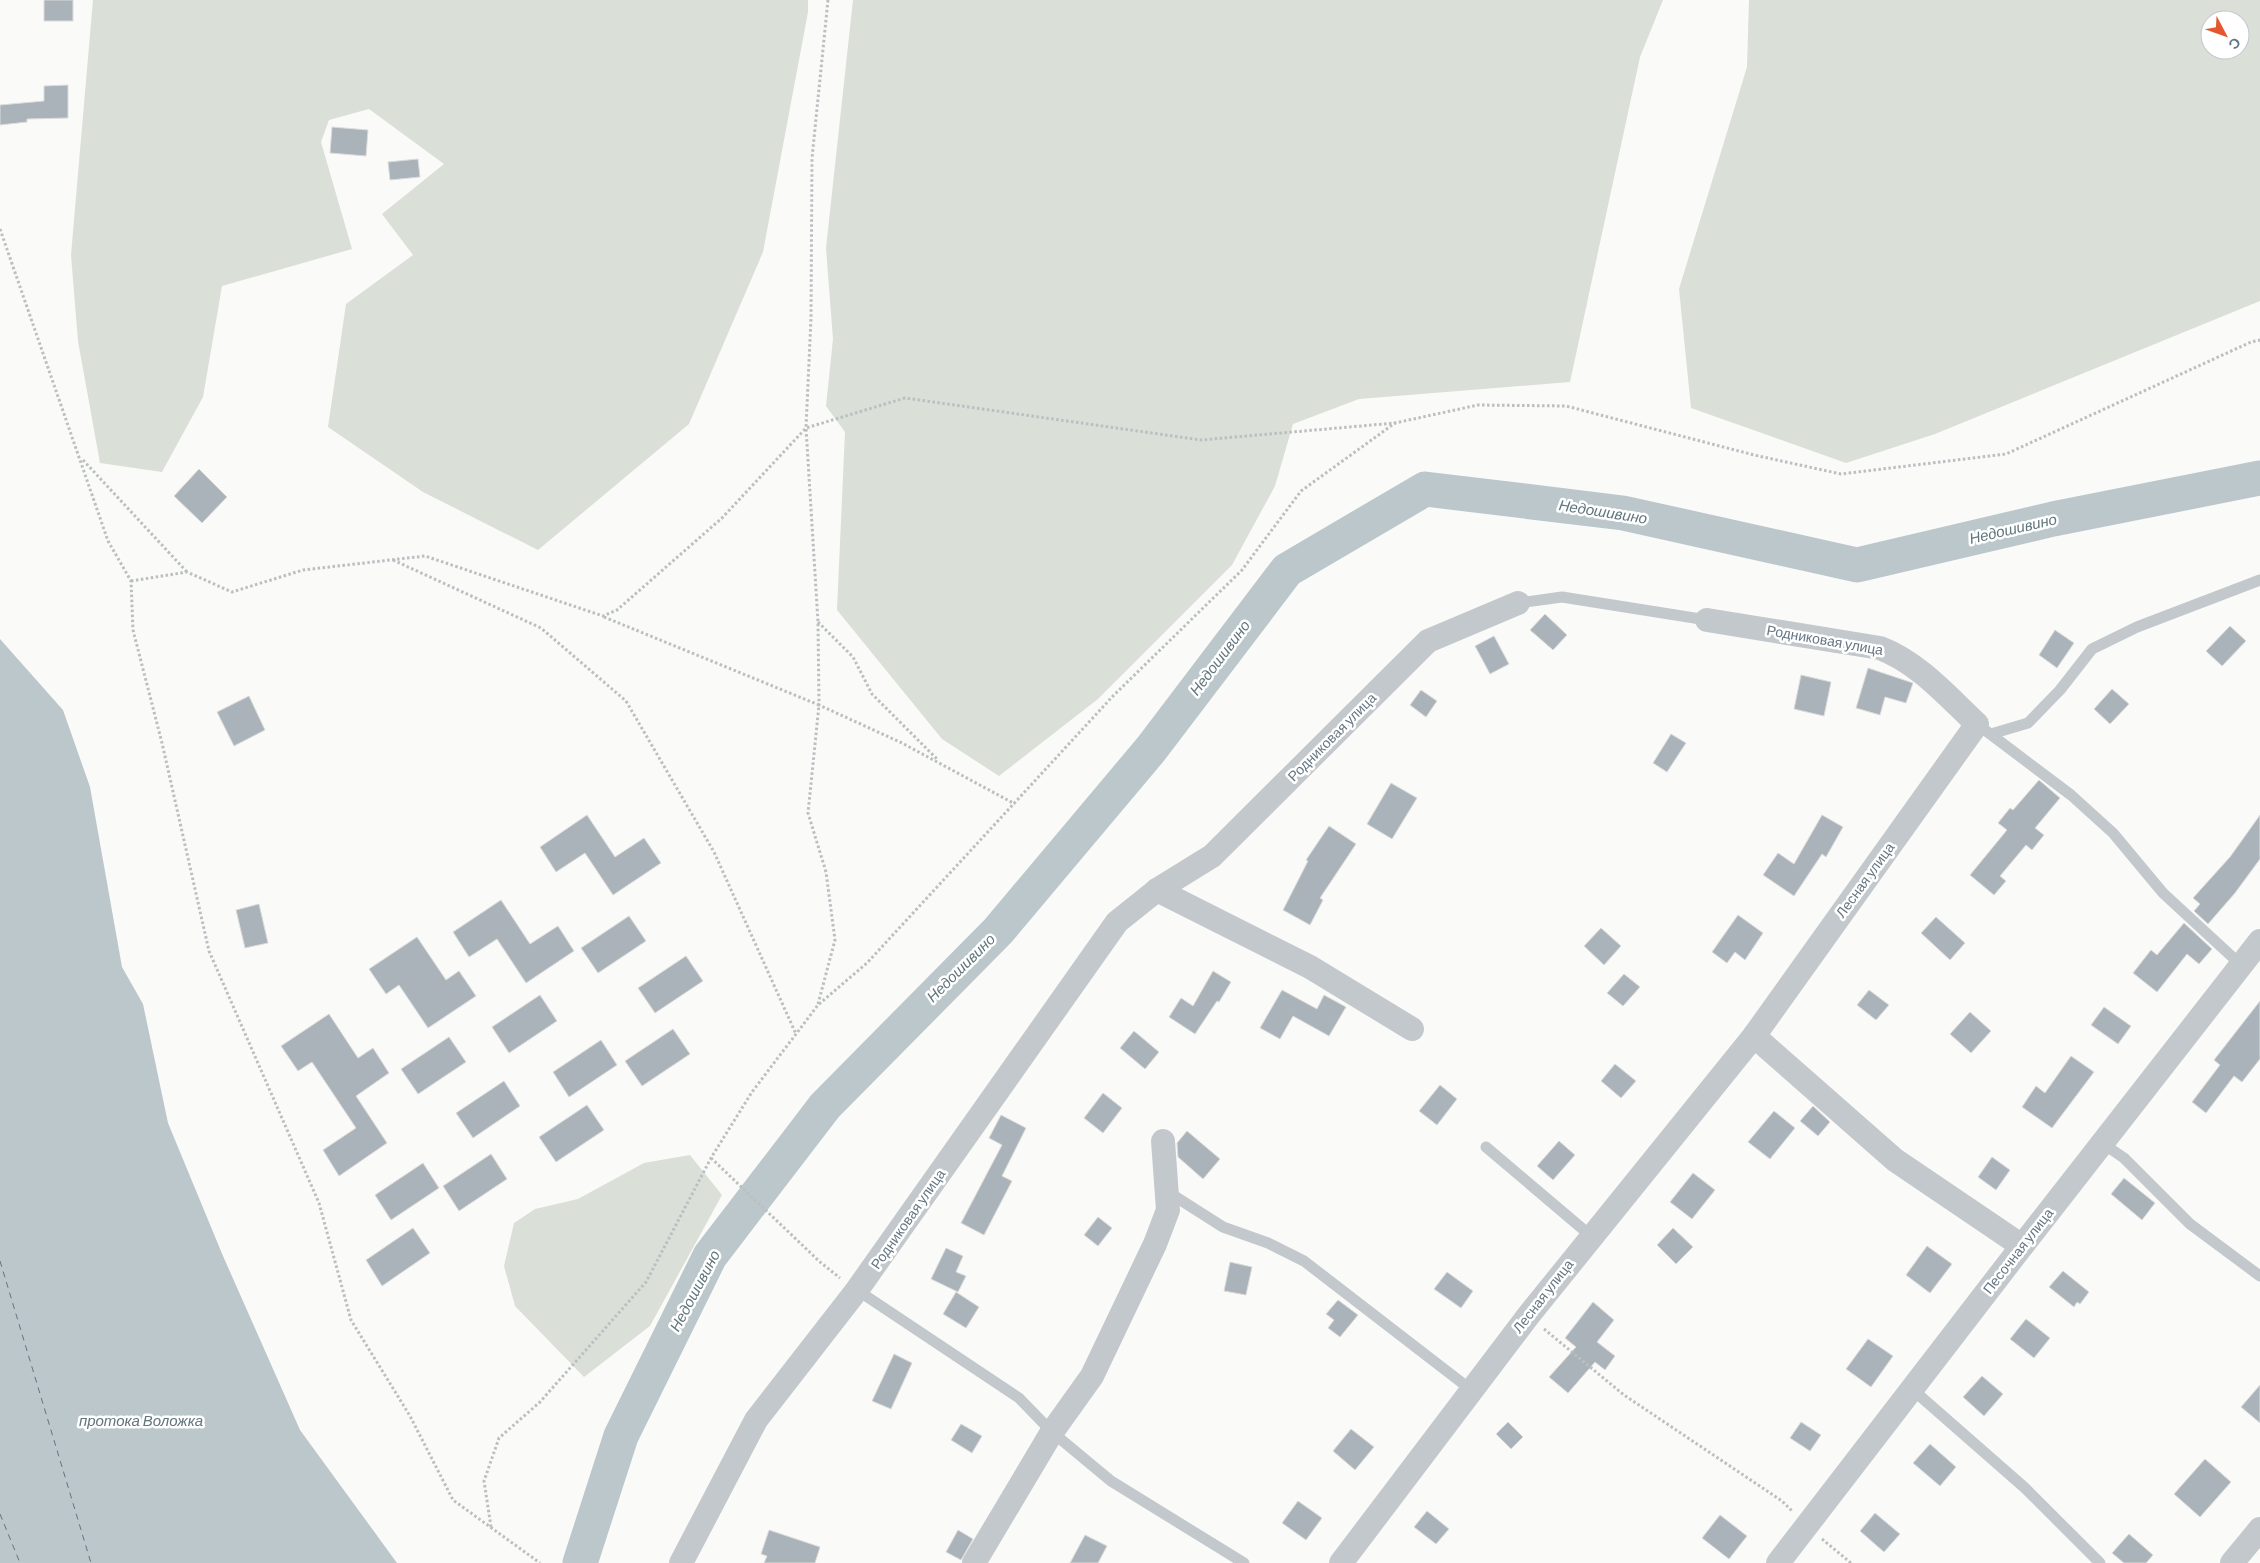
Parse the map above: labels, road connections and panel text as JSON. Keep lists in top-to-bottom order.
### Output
{
  "streets": {
    "street": ["Родниковая улица", "Лесная улица", "Песочная улица"]
  },
  "crossings": [
    ["Родниковая улица", "Лесная улица"]
  ],
  "water": ["Недошивино", "протока Воложка"],
  "north": "bottom right"
}
